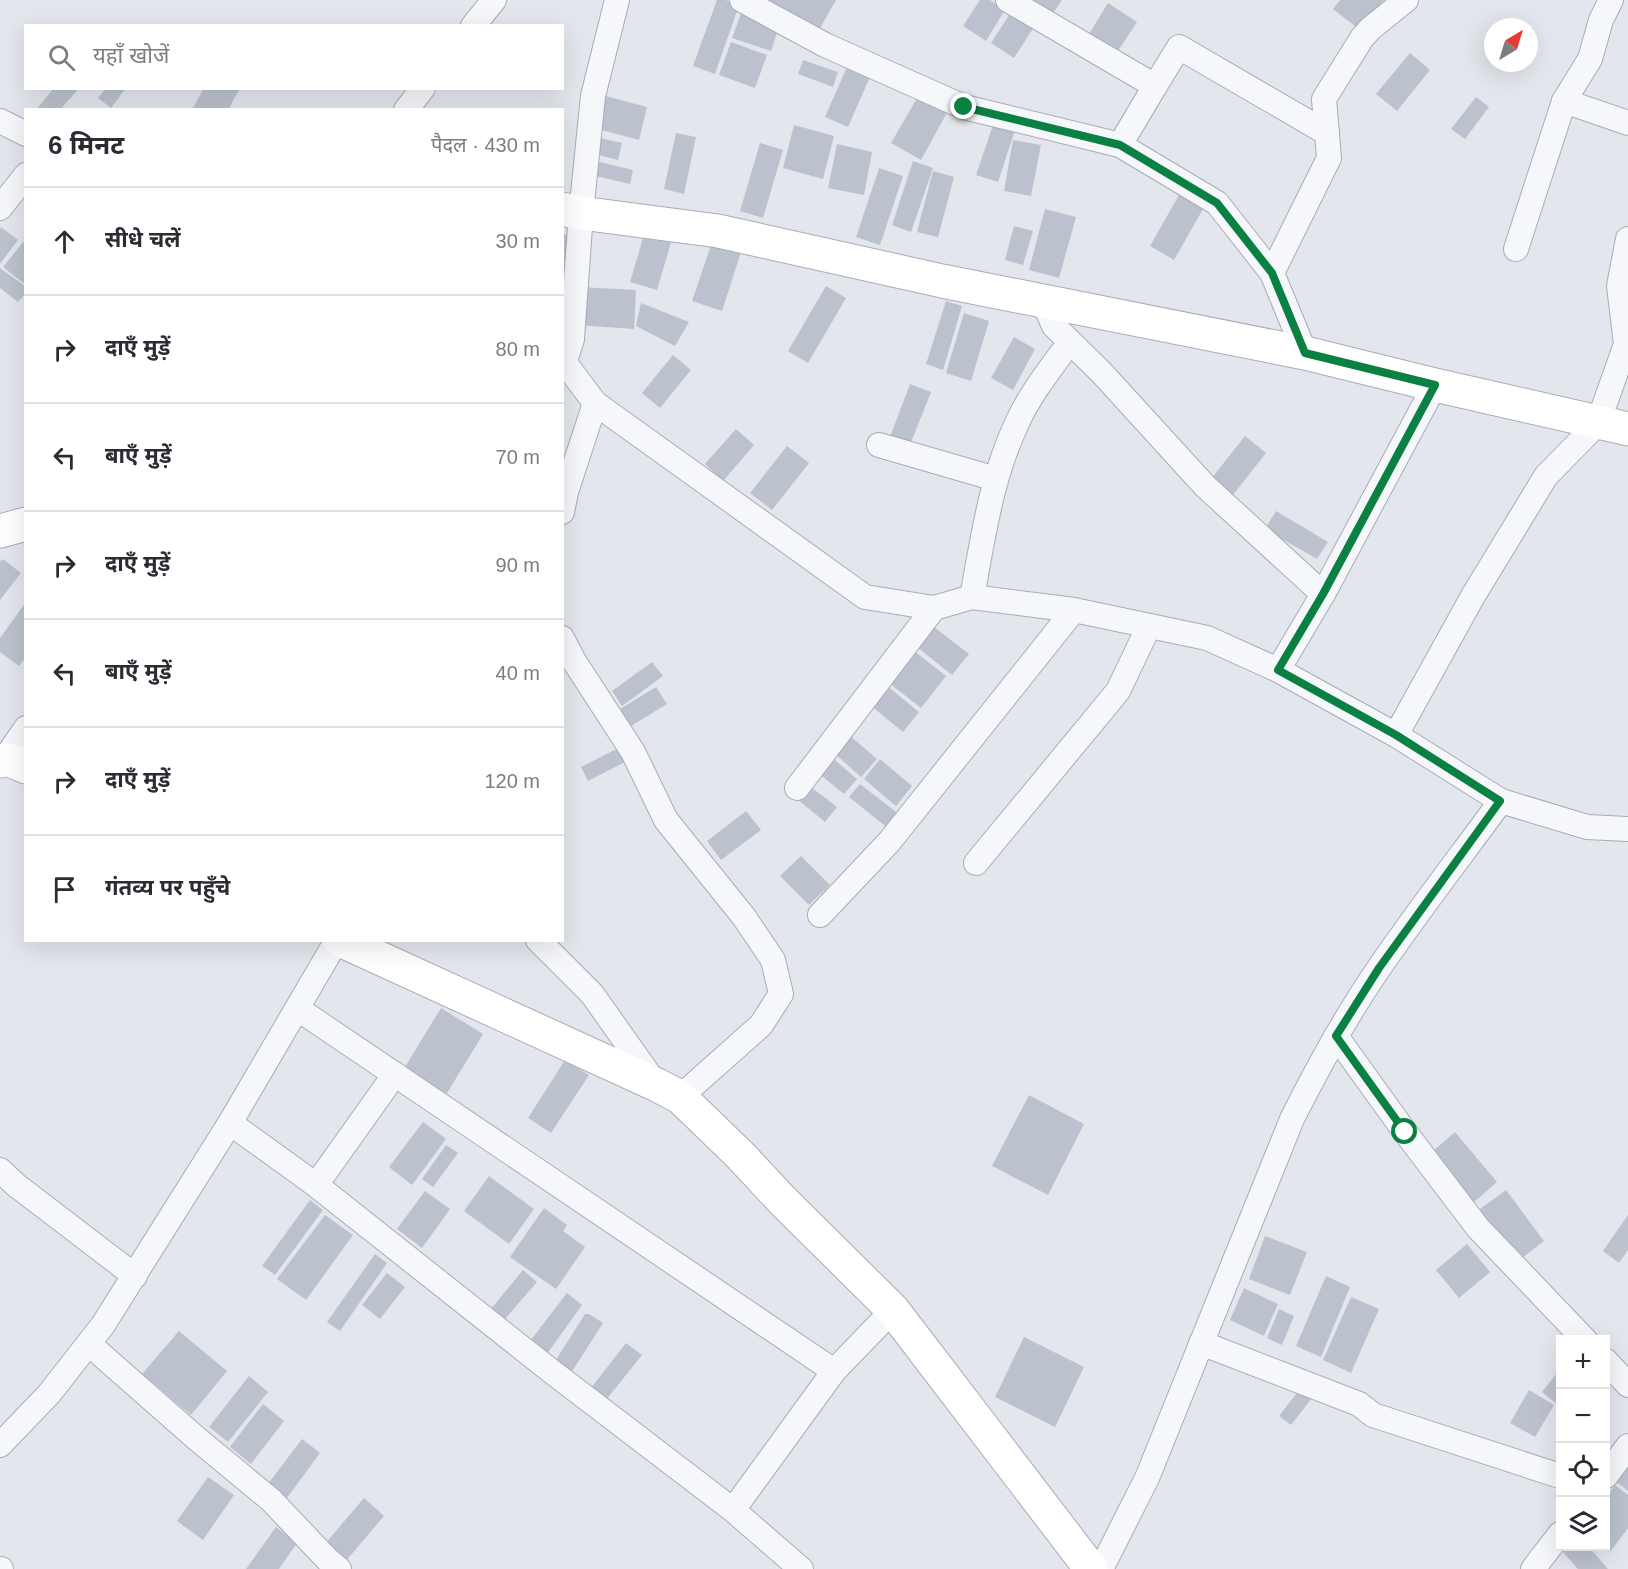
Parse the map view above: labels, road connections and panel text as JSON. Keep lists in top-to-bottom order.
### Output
{
  "north": "top right",
  "page": {
    "search": "यहाँ खोजें",
    "heading": ["6 मिनट", "पैदल · 430 m"],
    "list": [
      ["सीधे चलें", "30 m"],
      ["दाएँ मुड़ें", "80 m"],
      ["बाएँ मुड़ें", "70 m"],
      ["दाएँ मुड़ें", "90 m"],
      ["बाएँ मुड़ें", "40 m"],
      ["दाएँ मुड़ें", "120 m"],
      "गंतव्य पर पहुँचे"
    ],
    "map_buttons": ["+", "−"]
  }
}
